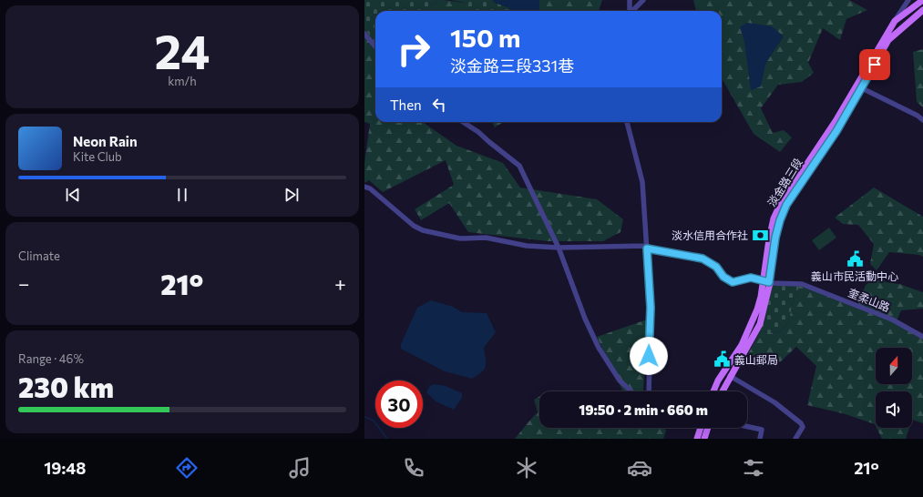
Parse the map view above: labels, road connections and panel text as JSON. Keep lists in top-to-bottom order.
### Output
{
  "streets": {
    "main road": ["淡金路三段"],
    "street": ["奎柔山路"]
  },
  "crossings": [
    ["淡金路三段", "奎柔山路"]
  ],
  "places": {
    "bank": ["淡水信用合作社"],
    "public building": ["義山市民活動中心", "義山郵局"]
  },
  "north": "top",
  "page": {
    "tile": [
      ["24", "km/h"],
      "Climate",
      ["Range · 46%", "230 km"]
    ],
    "turn": ["150 m", "淡金路三段331巷"],
    "then": "Then",
    "song": ["Neon Rain", "Kite Club"],
    "heat": ["−", "21°", "+"],
    "limit": "30",
    "trip": "19:50 · 2 min · 660 m",
    "tabs": ["19:48", "21°"]
  }
}
